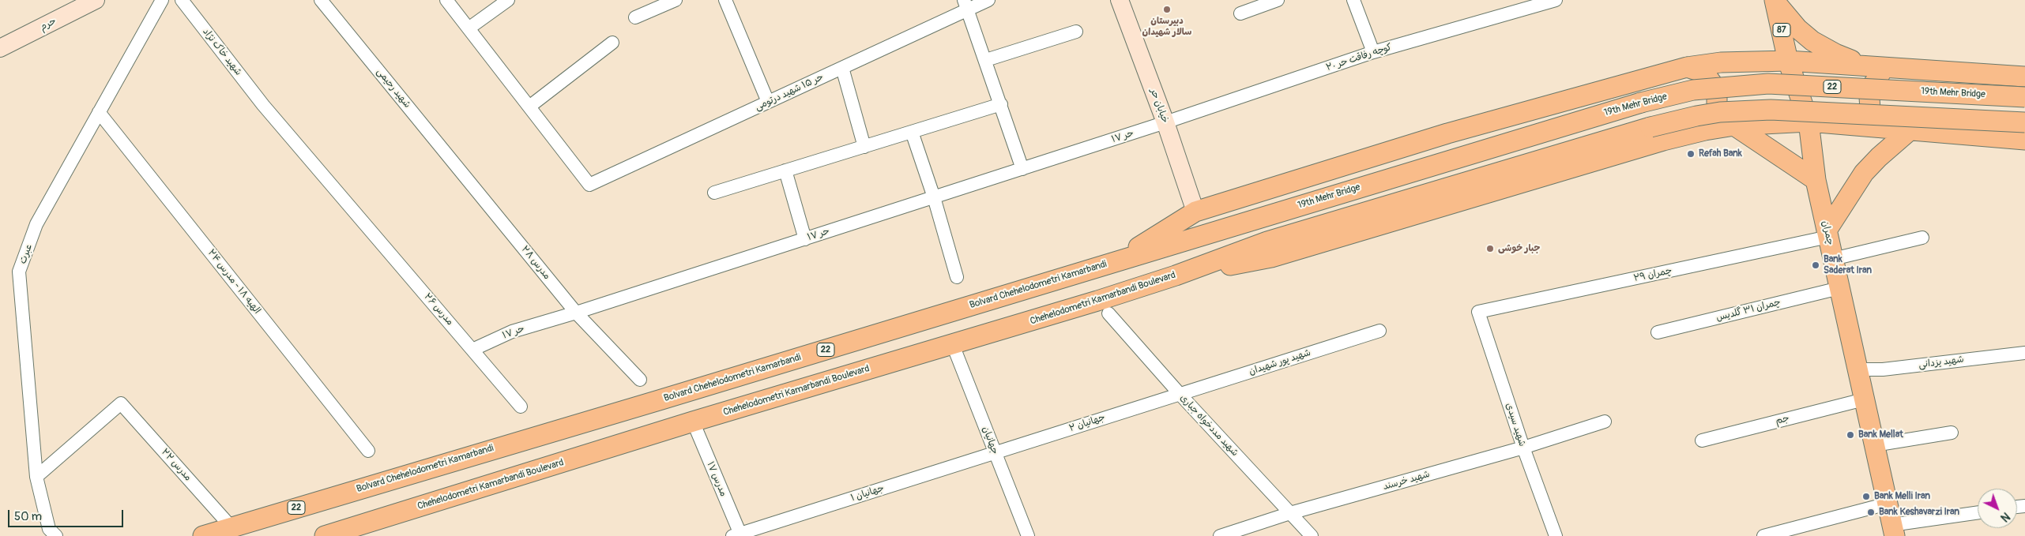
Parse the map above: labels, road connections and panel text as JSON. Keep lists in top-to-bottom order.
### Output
{
  "streets": {
    "main road": [
      "87",
      "22",
      "19th Mehr Bridge",
      "چمران",
      "Bolvard Chehelodometri Kamarbandi",
      "Chehelodometri Kamarbandi Boulevard"
    ],
    "street": [
      "حرم",
      "شهید خاک نژاد",
      "کوچه رفاقت حر ۲۰",
      "شهید رحیمی",
      "حر ۱۵ شهید درتومی",
      "خیابان حر",
      "حر ۱۷",
      "عبرت",
      "مدرس ۲۸",
      "چمران ۲۹",
      "الهیه ۱۸ - مدرس ۲۴",
      "مدرس ۲۶",
      "چمران ۳۱ گلدیس",
      "شهید پور شهیدان",
      "شهید یزدانی",
      "جم",
      "جهانیان ۲",
      "شهید سیدی",
      "شهید مددخواه جباری",
      "جهانیان",
      "مدرس ۲۲",
      "مدرس ۱۷",
      "شهید خرسند",
      "جهانیان ۱"
    ]
  },
  "crossings": [
    ["شهید خاک نژاد", "مدرس ۲۶"],
    ["کوچه رفاقت حر ۲۰", "خیابان حر"],
    ["کوچه رفاقت حر ۲۰", "حر ۱۷"],
    ["شهید رحیمی", "مدرس ۲۸"],
    ["19th Mehr Bridge", "Bolvard Chehelodometri Kamarbandi"],
    ["خیابان حر", "حر ۱۷"],
    ["حر ۱۷", "مدرس ۲۸"],
    ["حر ۱۷", "مدرس ۲۶"],
    ["چمران", "چمران ۲۹"],
    ["چمران", "چمران ۳۱ گلدیس"],
    ["چمران", "شهید یزدانی"],
    ["چمران", "جم"],
    ["عبرت", "الهیه ۱۸ - مدرس ۲۴"],
    ["عبرت", "مدرس ۲۲"],
    ["چمران ۲۹", "شهید سیدی"],
    ["Bolvard Chehelodometri Kamarbandi", "مدرس ۲۲"],
    ["Chehelodometri Kamarbandi Boulevard", "جهانیان"],
    ["Chehelodometri Kamarbandi Boulevard", "مدرس ۱۷"],
    ["شهید پور شهیدان", "جهانیان ۲"],
    ["شهید پور شهیدان", "شهید مددخواه جباری"],
    ["جهانیان ۲", "شهید مددخواه جباری"],
    ["جهانیان ۲", "جهانیان"],
    ["جهانیان ۲", "جهانیان ۱"],
    ["شهید سیدی", "شهید خرسند"],
    ["شهید مددخواه جباری", "شهید خرسند"],
    ["جهانیان", "جهانیان ۱"],
    ["مدرس ۱۷", "جهانیان ۱"]
  ],
  "places": [
    "دبیرستان سالار شهیدان",
    "Refah Bank",
    "جبار خوشی",
    "Bank Saderat Iran",
    "Bank Mellat",
    "Bank Melli Iran",
    "Bank Keshavarzi Iran"
  ],
  "scale_bar": "50 m",
  "north": "bottom right"
}
